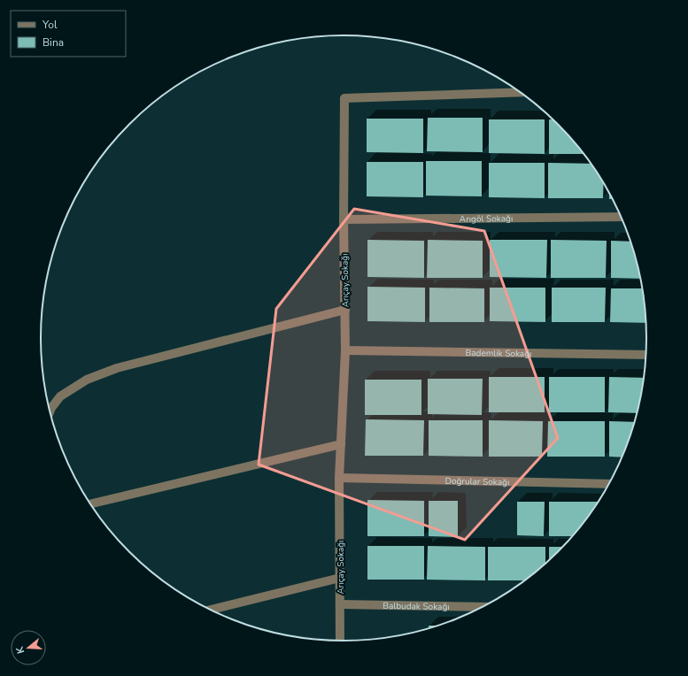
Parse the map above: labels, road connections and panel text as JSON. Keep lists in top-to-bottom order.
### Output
{
  "streets": {
    "street": [
      "Arıgöl Sokağı",
      "Arıçay Sokağı",
      "Bademlik Sokağı",
      "Doğrular Sokağı",
      "Balbudak Sokağı"
    ]
  },
  "crossings": [
    ["Arıgöl Sokağı", "Arıçay Sokağı"],
    ["Arıçay Sokağı", "Bademlik Sokağı"],
    ["Arıçay Sokağı", "Doğrular Sokağı"],
    ["Arıçay Sokağı", "Balbudak Sokağı"]
  ],
  "legend": ["Yol", "Bina"],
  "north": "left"
}
